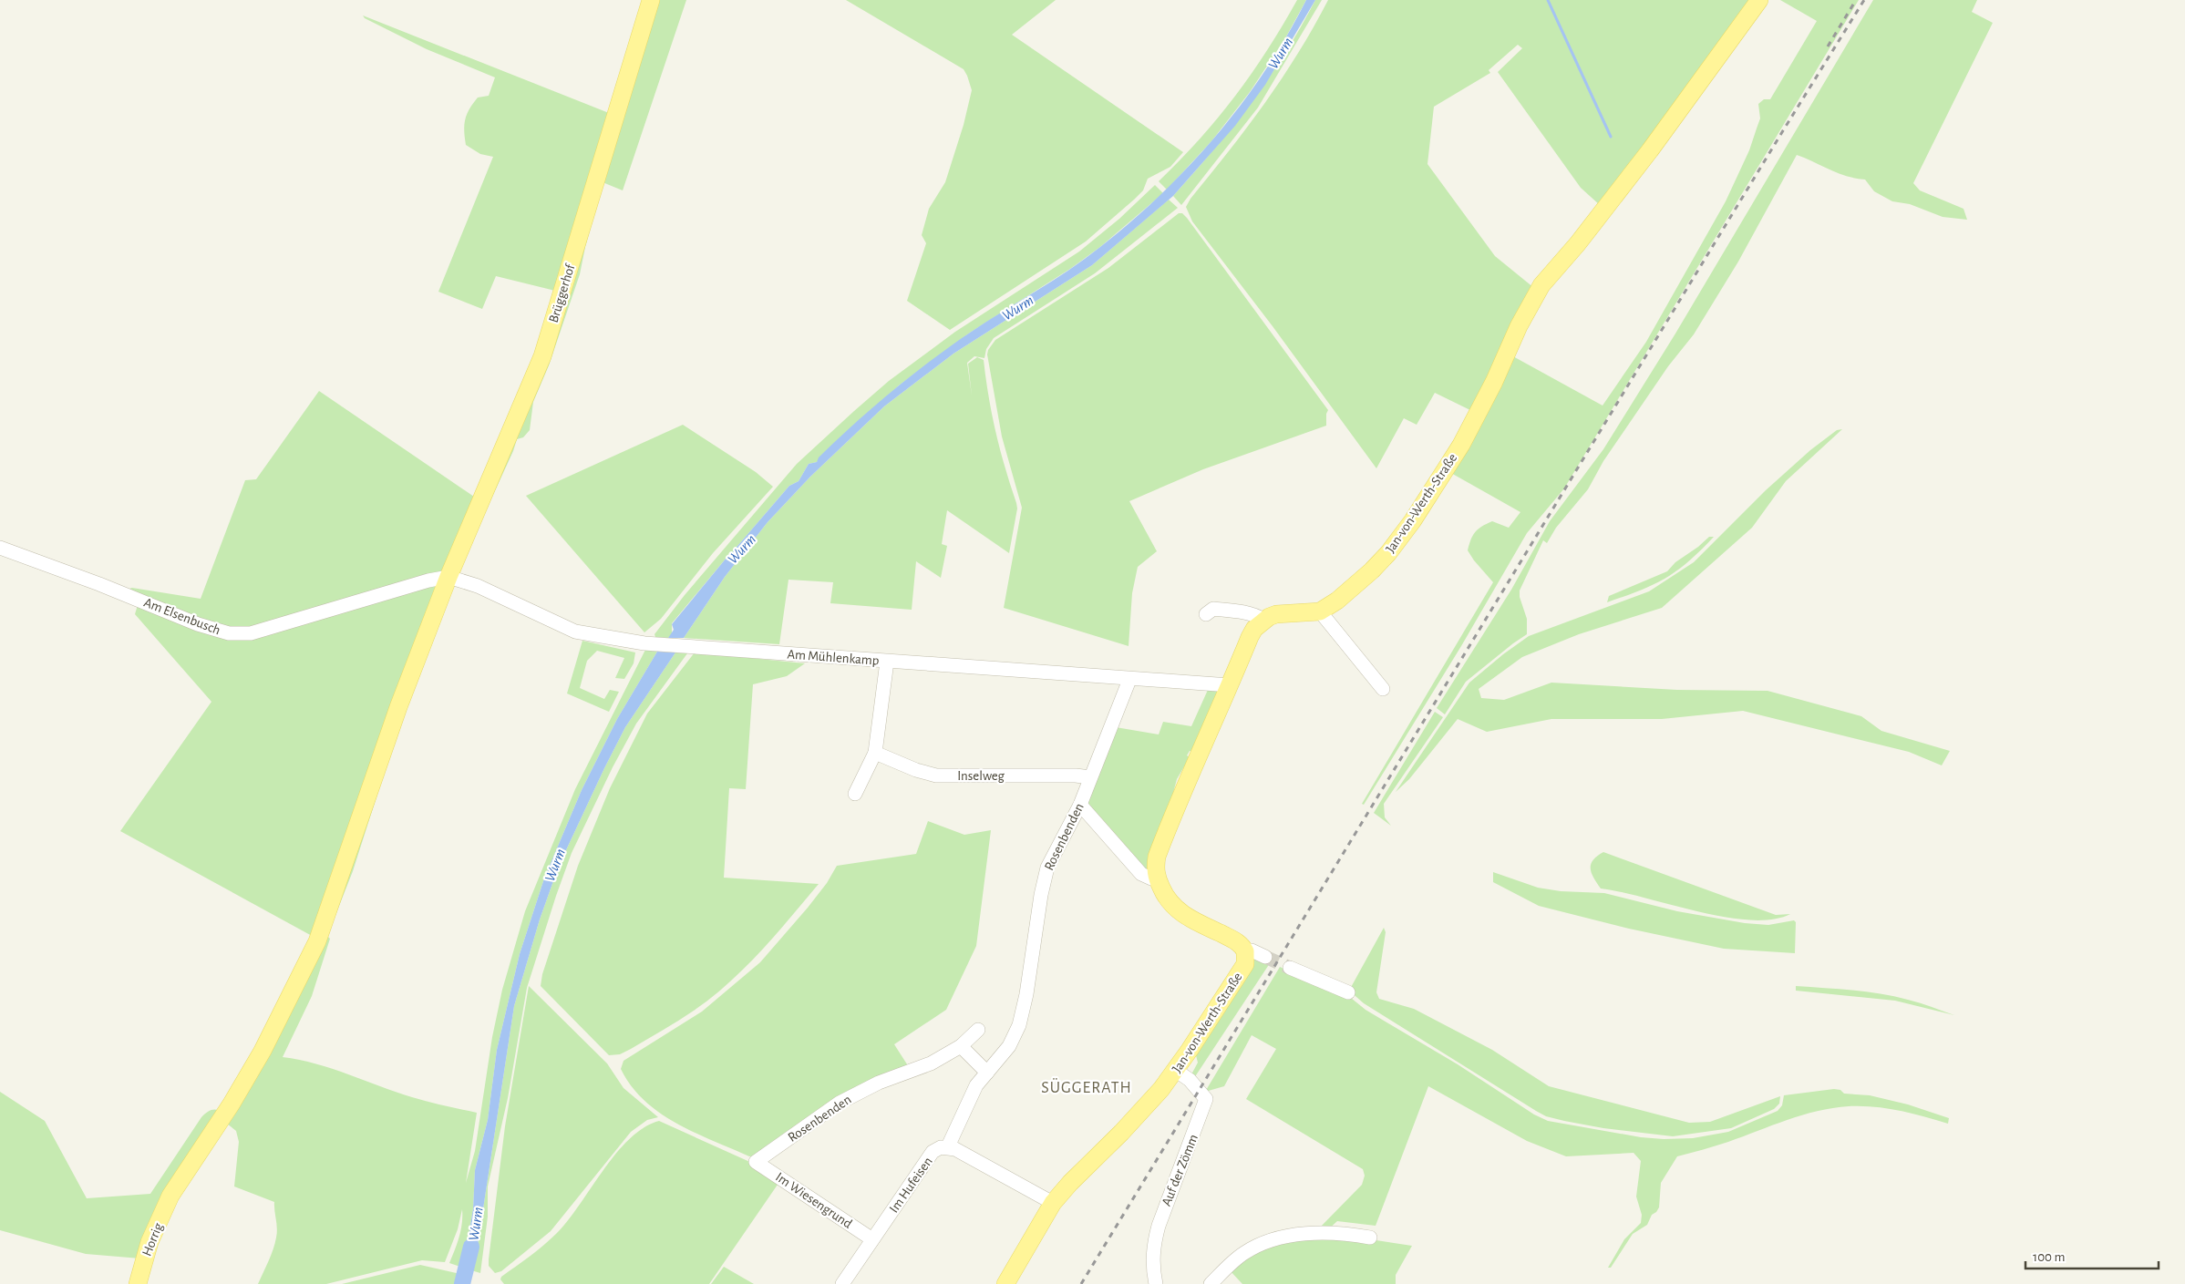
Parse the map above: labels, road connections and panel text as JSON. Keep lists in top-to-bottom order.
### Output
{
  "streets": {
    "main road": ["Brüggerhof", "Jan-von-Werth-Straße", "Horrig"],
    "street": [
      "Am Elsenbusch",
      "Am Mühlenkamp",
      "Inselweg",
      "Rosenbenden",
      "Auf der Zömm",
      "Im Hufeisen",
      "Im Wiesengrund"
    ]
  },
  "crossings": [
    ["Brüggerhof", "Am Elsenbusch"],
    ["Brüggerhof", "Am Mühlenkamp"],
    ["Brüggerhof", "Horrig"],
    ["Jan-von-Werth-Straße", "Auf der Zömm"],
    ["Jan-von-Werth-Straße", "Im Hufeisen"],
    ["Am Elsenbusch", "Am Mühlenkamp"],
    ["Am Mühlenkamp", "Rosenbenden"],
    ["Inselweg", "Rosenbenden"],
    ["Rosenbenden", "Im Hufeisen"],
    ["Rosenbenden", "Im Wiesengrund"],
    ["Im Hufeisen", "Im Wiesengrund"]
  ],
  "districts": ["SÜGGERATH"],
  "water": ["Wurm"],
  "scale_bar": "100 m"
}
